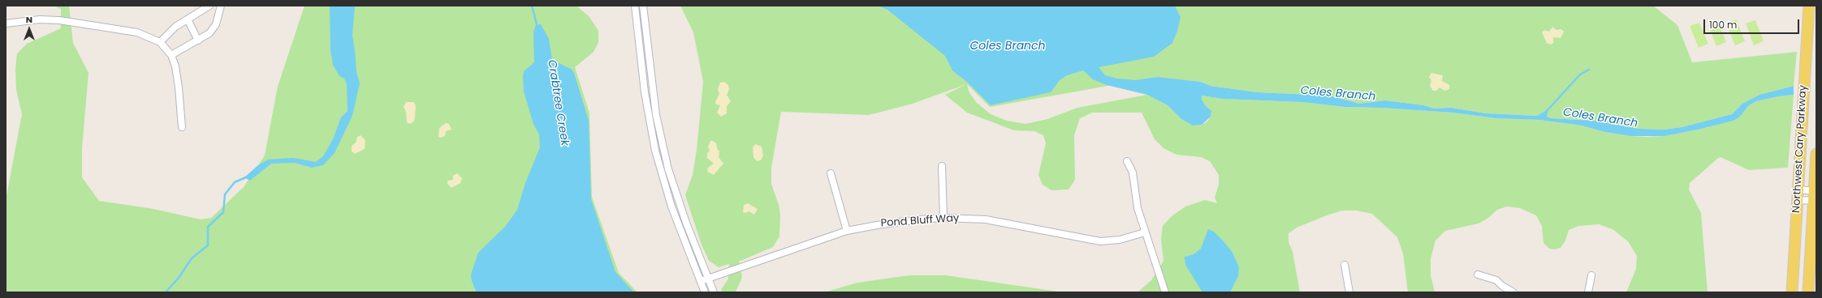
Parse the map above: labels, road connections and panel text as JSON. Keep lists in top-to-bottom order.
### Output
{
  "streets": {
    "main road": ["Northwest Cary Parkway"],
    "street": ["Pond Bluff Way"]
  },
  "water": ["Coles Branch", "Crabtree Creek"],
  "scale_bar": "100 m",
  "north": "top"
}
